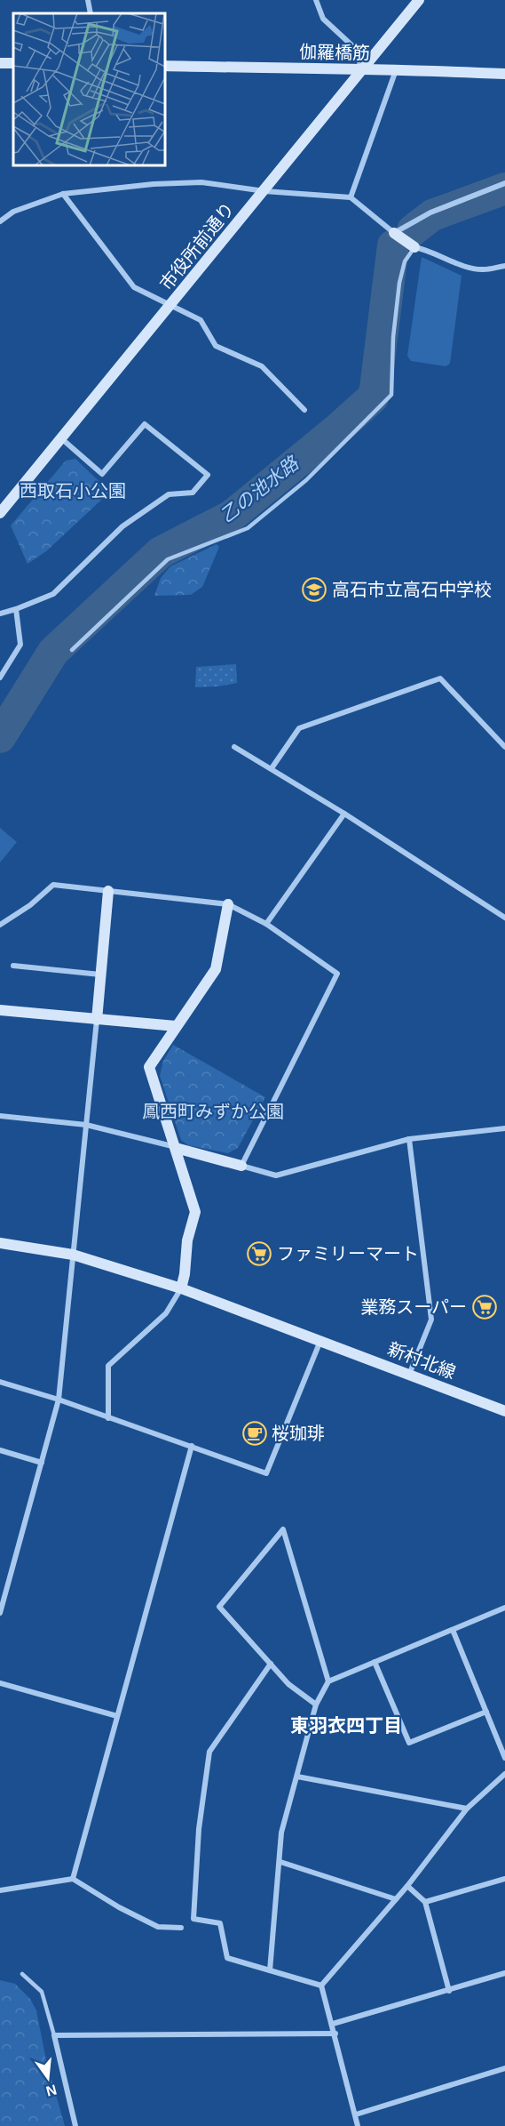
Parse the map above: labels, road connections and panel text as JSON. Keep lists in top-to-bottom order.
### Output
{
  "streets": {
    "street": ["伽羅橋筋", "市役所前通り", "新村北線"]
  },
  "crossings": [
    ["伽羅橋筋", "市役所前通り"]
  ],
  "districts": ["東羽衣四丁目"],
  "water": ["乙の池水路"],
  "parks": ["西取石小公園", "鳳西町みずか公園"],
  "places": {
    "school or university": ["高石市立高石中学校"],
    "supermarket": ["ファミリーマート", "業務スーパー"],
    "cafe": ["桜珈琲"]
  },
  "north": "bottom"
}
